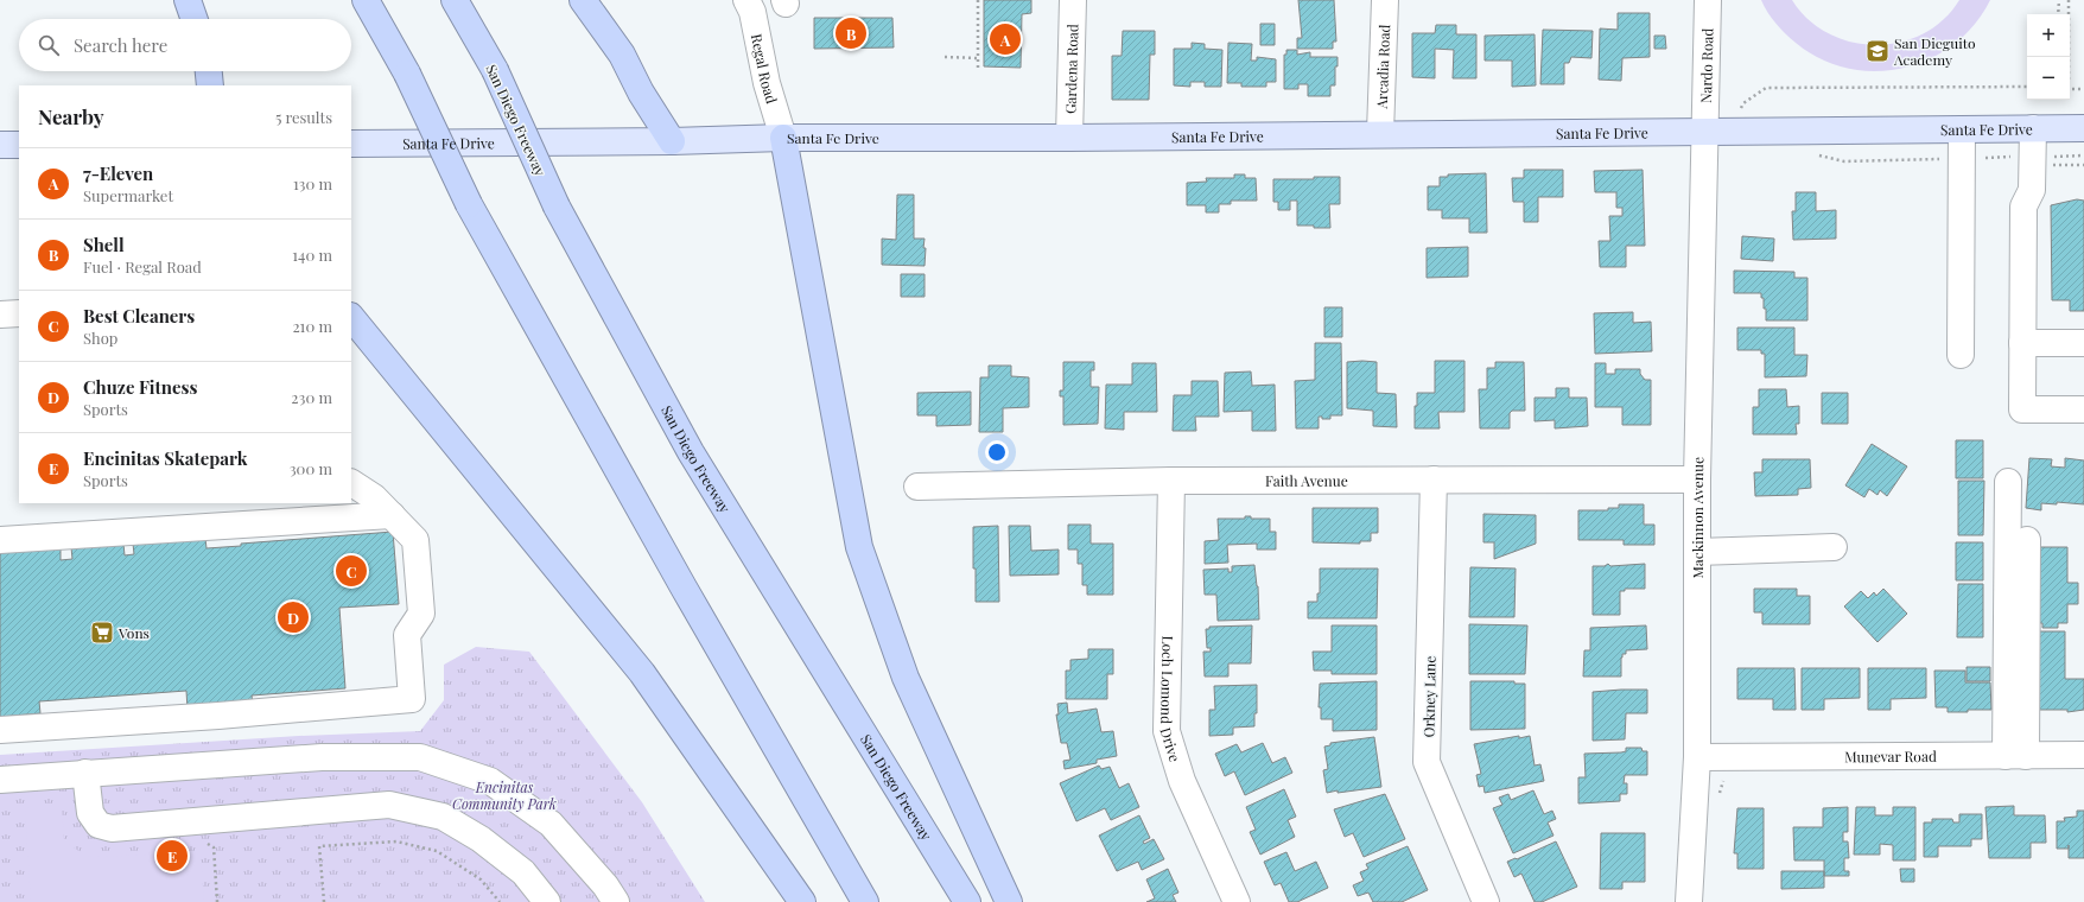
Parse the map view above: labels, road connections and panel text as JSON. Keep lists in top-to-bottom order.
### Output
{
  "streets": {
    "highway": ["San Diego Freeway"],
    "main road": ["Santa Fe Drive"],
    "street": [
      "Arcadia Road",
      "Nardo Road",
      "Regal Road",
      "Gardena Road",
      "Faith Avenue",
      "Mackinnon Avenue",
      "Orkney Lane",
      "Loch Lomond Drive",
      "Munevar Road"
    ]
  },
  "crossings": [
    ["Arcadia Road", "Santa Fe Drive"],
    ["Nardo Road", "Santa Fe Drive"],
    ["Nardo Road", "Mackinnon Avenue"],
    ["Regal Road", "Santa Fe Drive"],
    ["Gardena Road", "Santa Fe Drive"],
    ["Santa Fe Drive", "Mackinnon Avenue"],
    ["Faith Avenue", "Mackinnon Avenue"],
    ["Faith Avenue", "Orkney Lane"],
    ["Faith Avenue", "Loch Lomond Drive"],
    ["Mackinnon Avenue", "Munevar Road"]
  ],
  "parks": ["Encinitas Community Park"],
  "places": {
    "school or university": ["San Dieguito Academy"],
    "supermarket": ["Vons"]
  },
  "page": {
    "map_buttons": ["+", "−"],
    "pins": [
      "B",
      "A",
      "C",
      "D",
      "E"
    ],
    "search": "Search here",
    "heading": ["Nearby", "5 results"],
    "list": [
      {
        "mark": "A",
        "name": "7-Eleven",
        "note": "Supermarket",
        "value": "130 m"
      },
      {
        "mark": "B",
        "name": "Shell",
        "note": "Fuel · Regal Road",
        "value": "140 m"
      },
      {
        "mark": "C",
        "name": "Best Cleaners",
        "note": "Shop",
        "value": "210 m"
      },
      {
        "mark": "D",
        "name": "Chuze Fitness",
        "note": "Sports",
        "value": "230 m"
      },
      {
        "mark": "E",
        "name": "Encinitas Skatepark",
        "note": "Sports",
        "value": "300 m"
      }
    ]
  }
}
